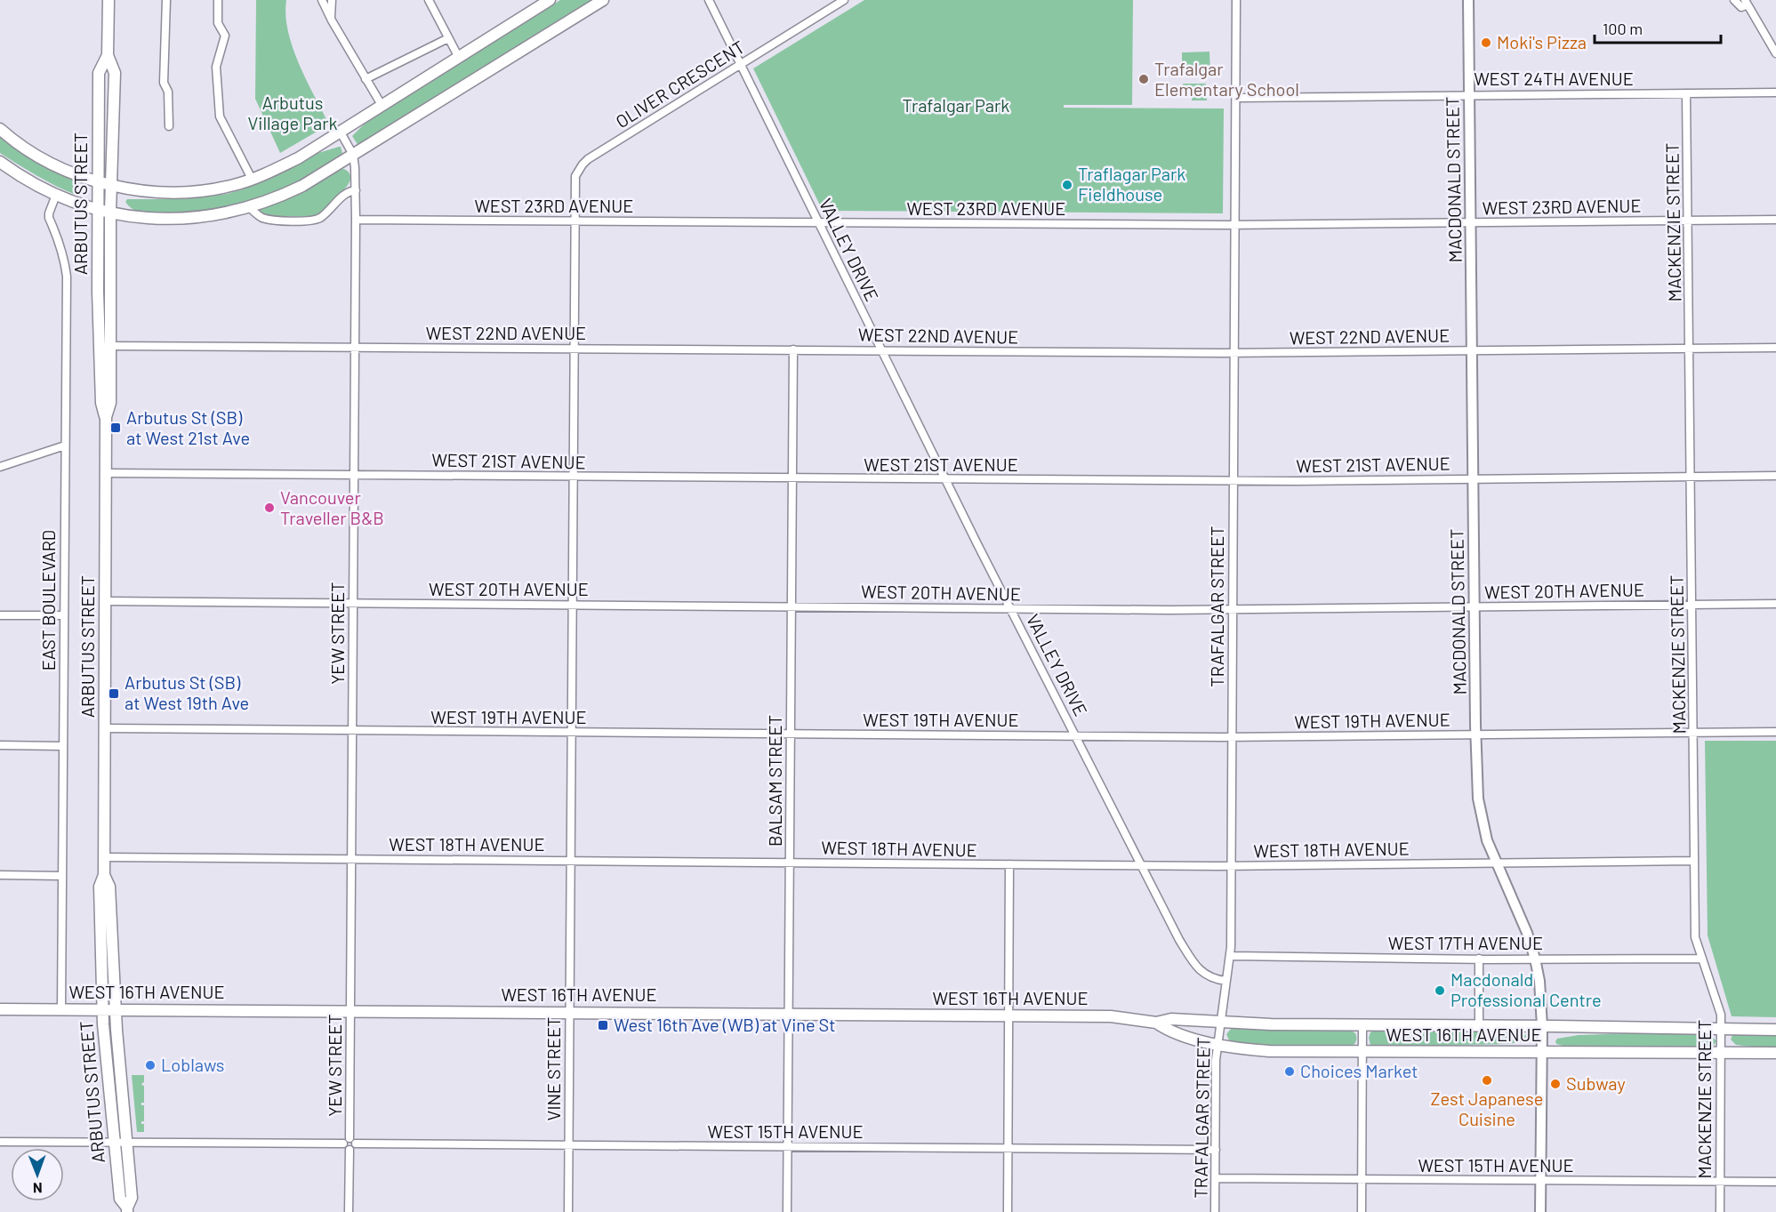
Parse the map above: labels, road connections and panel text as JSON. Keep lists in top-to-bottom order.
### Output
{
  "streets": {
    "main road": ["ARBUTUS STREET", "WEST 16TH AVENUE"],
    "street": [
      "WEST 24TH AVENUE",
      "OLIVER CRESCENT",
      "MACDONALD STREET",
      "WEST 23RD AVENUE",
      "MACKENZIE STREET",
      "VALLEY DRIVE",
      "WEST 22ND AVENUE",
      "WEST 21ST AVENUE",
      "WEST 20TH AVENUE",
      "EAST BOULEVARD",
      "TRAFALGAR STREET",
      "YEW STREET",
      "WEST 19TH AVENUE",
      "BALSAM STREET",
      "WEST 18TH AVENUE",
      "WEST 17TH AVENUE",
      "VINE STREET",
      "WEST 15TH AVENUE"
    ]
  },
  "crossings": [
    ["WEST 24TH AVENUE", "MACDONALD STREET"],
    ["WEST 24TH AVENUE", "MACKENZIE STREET"],
    ["WEST 24TH AVENUE", "TRAFALGAR STREET"],
    ["OLIVER CRESCENT", "WEST 23RD AVENUE"],
    ["OLIVER CRESCENT", "VALLEY DRIVE"],
    ["OLIVER CRESCENT", "VINE STREET"],
    ["MACDONALD STREET", "WEST 23RD AVENUE"],
    ["MACDONALD STREET", "WEST 22ND AVENUE"],
    ["MACDONALD STREET", "WEST 21ST AVENUE"],
    ["MACDONALD STREET", "WEST 20TH AVENUE"],
    ["MACDONALD STREET", "WEST 19TH AVENUE"],
    ["MACDONALD STREET", "WEST 18TH AVENUE"],
    ["MACDONALD STREET", "WEST 17TH AVENUE"],
    ["MACDONALD STREET", "WEST 16TH AVENUE"],
    ["MACDONALD STREET", "WEST 15TH AVENUE"],
    ["ARBUTUS STREET", "WEST 22ND AVENUE"],
    ["ARBUTUS STREET", "WEST 21ST AVENUE"],
    ["ARBUTUS STREET", "WEST 20TH AVENUE"],
    ["ARBUTUS STREET", "WEST 19TH AVENUE"],
    ["ARBUTUS STREET", "WEST 18TH AVENUE"],
    ["ARBUTUS STREET", "WEST 16TH AVENUE"],
    ["ARBUTUS STREET", "WEST 15TH AVENUE"],
    ["WEST 23RD AVENUE", "MACKENZIE STREET"],
    ["WEST 23RD AVENUE", "VALLEY DRIVE"],
    ["WEST 23RD AVENUE", "TRAFALGAR STREET"],
    ["WEST 23RD AVENUE", "YEW STREET"],
    ["WEST 23RD AVENUE", "VINE STREET"],
    ["MACKENZIE STREET", "WEST 22ND AVENUE"],
    ["MACKENZIE STREET", "WEST 21ST AVENUE"],
    ["MACKENZIE STREET", "WEST 20TH AVENUE"],
    ["MACKENZIE STREET", "WEST 19TH AVENUE"],
    ["MACKENZIE STREET", "WEST 18TH AVENUE"],
    ["MACKENZIE STREET", "WEST 17TH AVENUE"],
    ["MACKENZIE STREET", "WEST 16TH AVENUE"],
    ["MACKENZIE STREET", "WEST 15TH AVENUE"],
    ["VALLEY DRIVE", "WEST 22ND AVENUE"],
    ["VALLEY DRIVE", "WEST 21ST AVENUE"],
    ["VALLEY DRIVE", "WEST 20TH AVENUE"],
    ["VALLEY DRIVE", "TRAFALGAR STREET"],
    ["VALLEY DRIVE", "WEST 19TH AVENUE"],
    ["VALLEY DRIVE", "WEST 18TH AVENUE"],
    ["WEST 22ND AVENUE", "TRAFALGAR STREET"],
    ["WEST 22ND AVENUE", "YEW STREET"],
    ["WEST 22ND AVENUE", "BALSAM STREET"],
    ["WEST 22ND AVENUE", "VINE STREET"],
    ["WEST 21ST AVENUE", "TRAFALGAR STREET"],
    ["WEST 21ST AVENUE", "YEW STREET"],
    ["WEST 21ST AVENUE", "BALSAM STREET"],
    ["WEST 21ST AVENUE", "VINE STREET"],
    ["WEST 20TH AVENUE", "TRAFALGAR STREET"],
    ["WEST 20TH AVENUE", "YEW STREET"],
    ["WEST 20TH AVENUE", "BALSAM STREET"],
    ["WEST 20TH AVENUE", "VINE STREET"],
    ["EAST BOULEVARD", "WEST 16TH AVENUE"],
    ["TRAFALGAR STREET", "WEST 19TH AVENUE"],
    ["TRAFALGAR STREET", "WEST 18TH AVENUE"],
    ["TRAFALGAR STREET", "WEST 17TH AVENUE"],
    ["TRAFALGAR STREET", "WEST 16TH AVENUE"],
    ["TRAFALGAR STREET", "WEST 15TH AVENUE"],
    ["YEW STREET", "WEST 19TH AVENUE"],
    ["YEW STREET", "WEST 18TH AVENUE"],
    ["YEW STREET", "WEST 16TH AVENUE"],
    ["YEW STREET", "WEST 15TH AVENUE"],
    ["WEST 19TH AVENUE", "BALSAM STREET"],
    ["WEST 19TH AVENUE", "VINE STREET"],
    ["BALSAM STREET", "WEST 18TH AVENUE"],
    ["BALSAM STREET", "WEST 16TH AVENUE"],
    ["BALSAM STREET", "WEST 15TH AVENUE"],
    ["WEST 18TH AVENUE", "VINE STREET"],
    ["WEST 16TH AVENUE", "VINE STREET"],
    ["VINE STREET", "WEST 15TH AVENUE"]
  ],
  "parks": ["Arbutus Village Park", "Trafalgar Park"],
  "places": {
    "other": [
      "Moki's Pizza",
      "Trafalgar Elementary School",
      "Traflagar Park Fieldhouse",
      "Vancouver Traveller B&B",
      "Macdonald Professional Centre",
      "Loblaws",
      "Choices Market",
      "Zest Japanese Cuisine",
      "Subway"
    ],
    "transit": ["Arbutus St (SB) at West 21st Ave", "Arbutus St (SB) at West 19th Ave", "West 16th Ave (WB) at Vine St"]
  },
  "scale_bar": "100 m",
  "north": "bottom"
}
